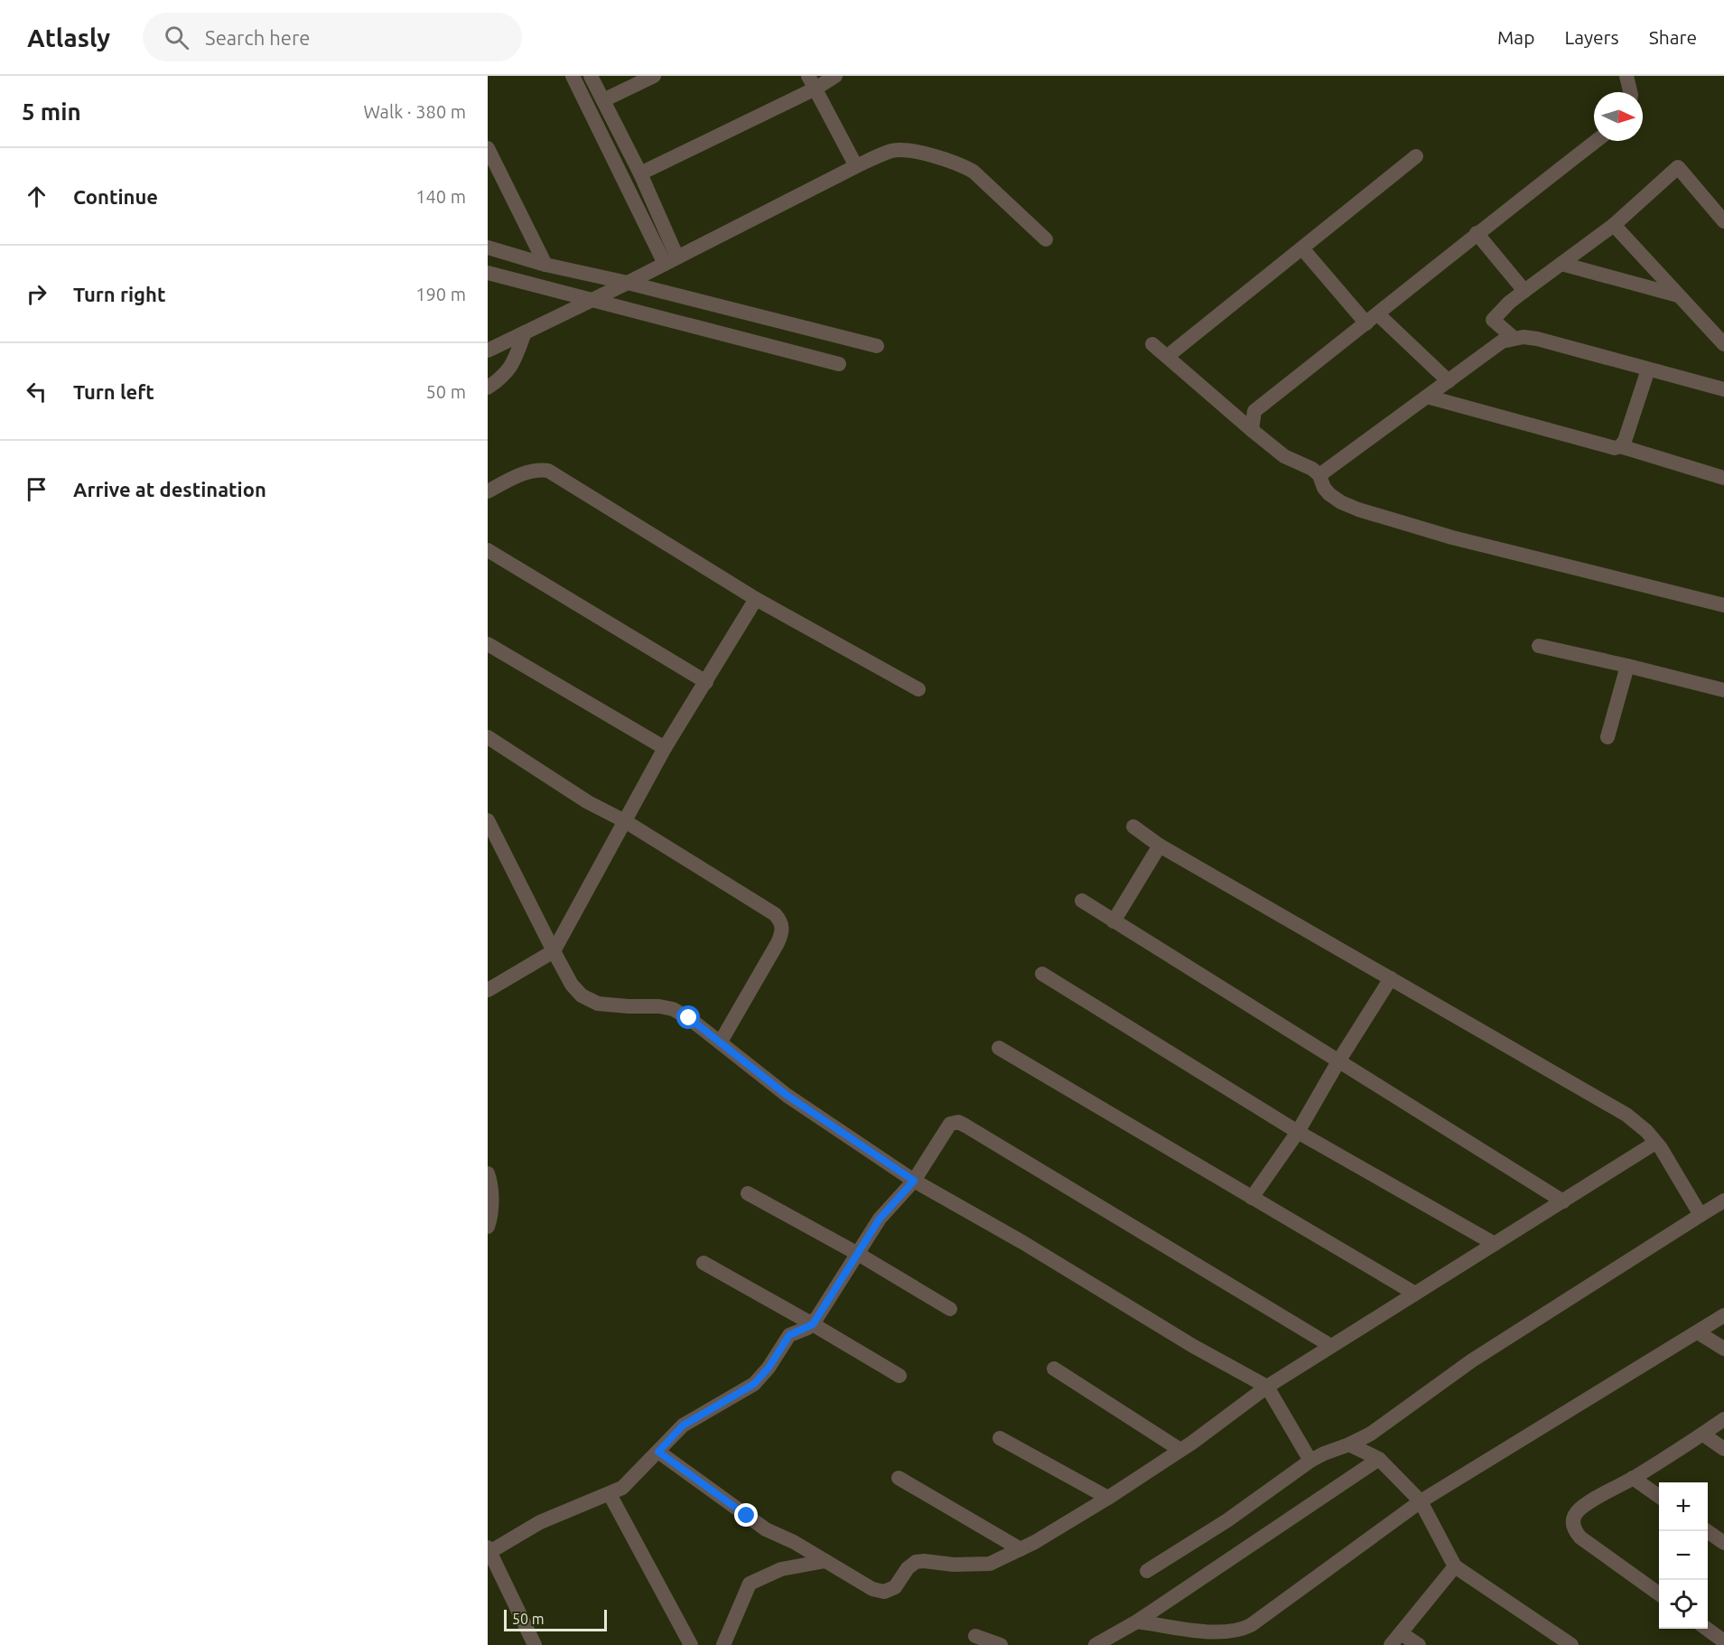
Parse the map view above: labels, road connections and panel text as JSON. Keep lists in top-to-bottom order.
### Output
{
  "scale_bar": "50 m",
  "north": "right",
  "page": {
    "header": "Atlasly",
    "search": "Search here",
    "nav": ["Map", "Layers", "Share"],
    "heading": ["5 min", "Walk · 380 m"],
    "list": [
      ["Continue", "140 m"],
      ["Turn right", "190 m"],
      ["Turn left", "50 m"],
      "Arrive at destination"
    ],
    "map_buttons": ["+", "−"],
    "scale": "50 m"
  }
}
